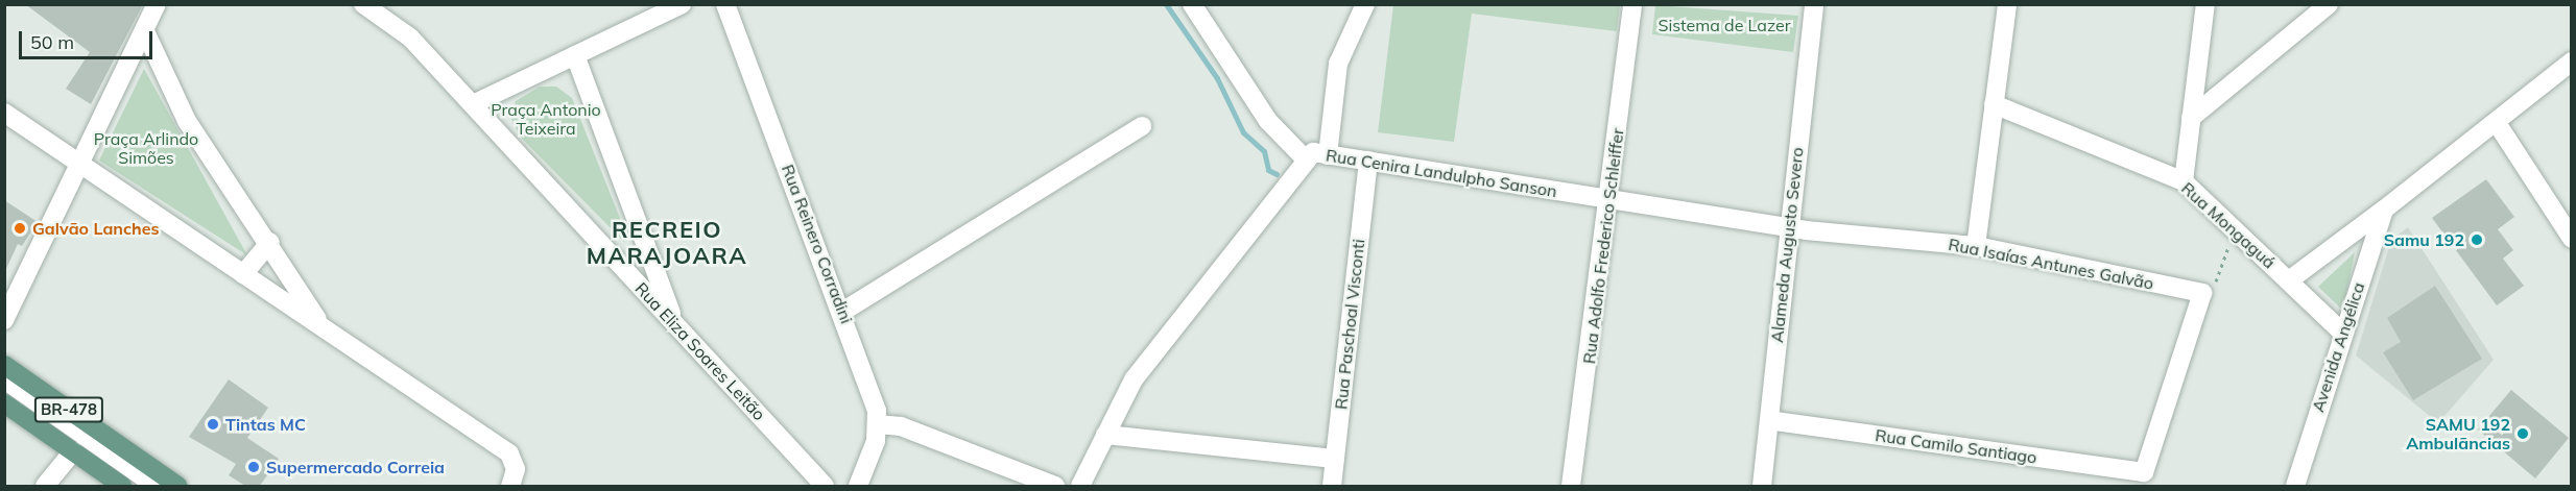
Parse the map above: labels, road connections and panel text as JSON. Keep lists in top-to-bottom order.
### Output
{
  "streets": {
    "main road": ["BR-478"],
    "street": [
      "Rua Cenira Landulpho Sanson",
      "Rua Mongaguá",
      "Rua Reinero Corradini",
      "Alameda Augusto Severo",
      "Rua Adolfo Frederico Schleiffer",
      "Rua Isaías Antunes Galvão",
      "Rua Paschoal Visconti",
      "Avenida Angélica",
      "Rua Eliza Soares Leitão",
      "Rua Camilo Santiago"
    ]
  },
  "crossings": [
    ["Rua Cenira Landulpho Sanson", "Alameda Augusto Severo"],
    ["Rua Cenira Landulpho Sanson", "Rua Adolfo Frederico Schleiffer"],
    ["Rua Cenira Landulpho Sanson", "Rua Isaías Antunes Galvão"],
    ["Rua Cenira Landulpho Sanson", "Rua Paschoal Visconti"],
    ["Rua Mongaguá", "Avenida Angélica"],
    ["Alameda Augusto Severo", "Rua Isaías Antunes Galvão"],
    ["Alameda Augusto Severo", "Rua Camilo Santiago"],
    ["Rua Isaías Antunes Galvão", "Rua Camilo Santiago"]
  ],
  "districts": ["RECREIO MARAJOARA"],
  "parks": ["Sistema de Lazer", "Praça Antonio Teixeira", "Praça Arlindo Simões"],
  "places": [
    "Galvão Lanches",
    "Samu 192",
    "Tintas MC",
    "SAMU 192 Ambulãncias",
    "Supermercado Correia"
  ],
  "scale_bar": "50 m"
}
